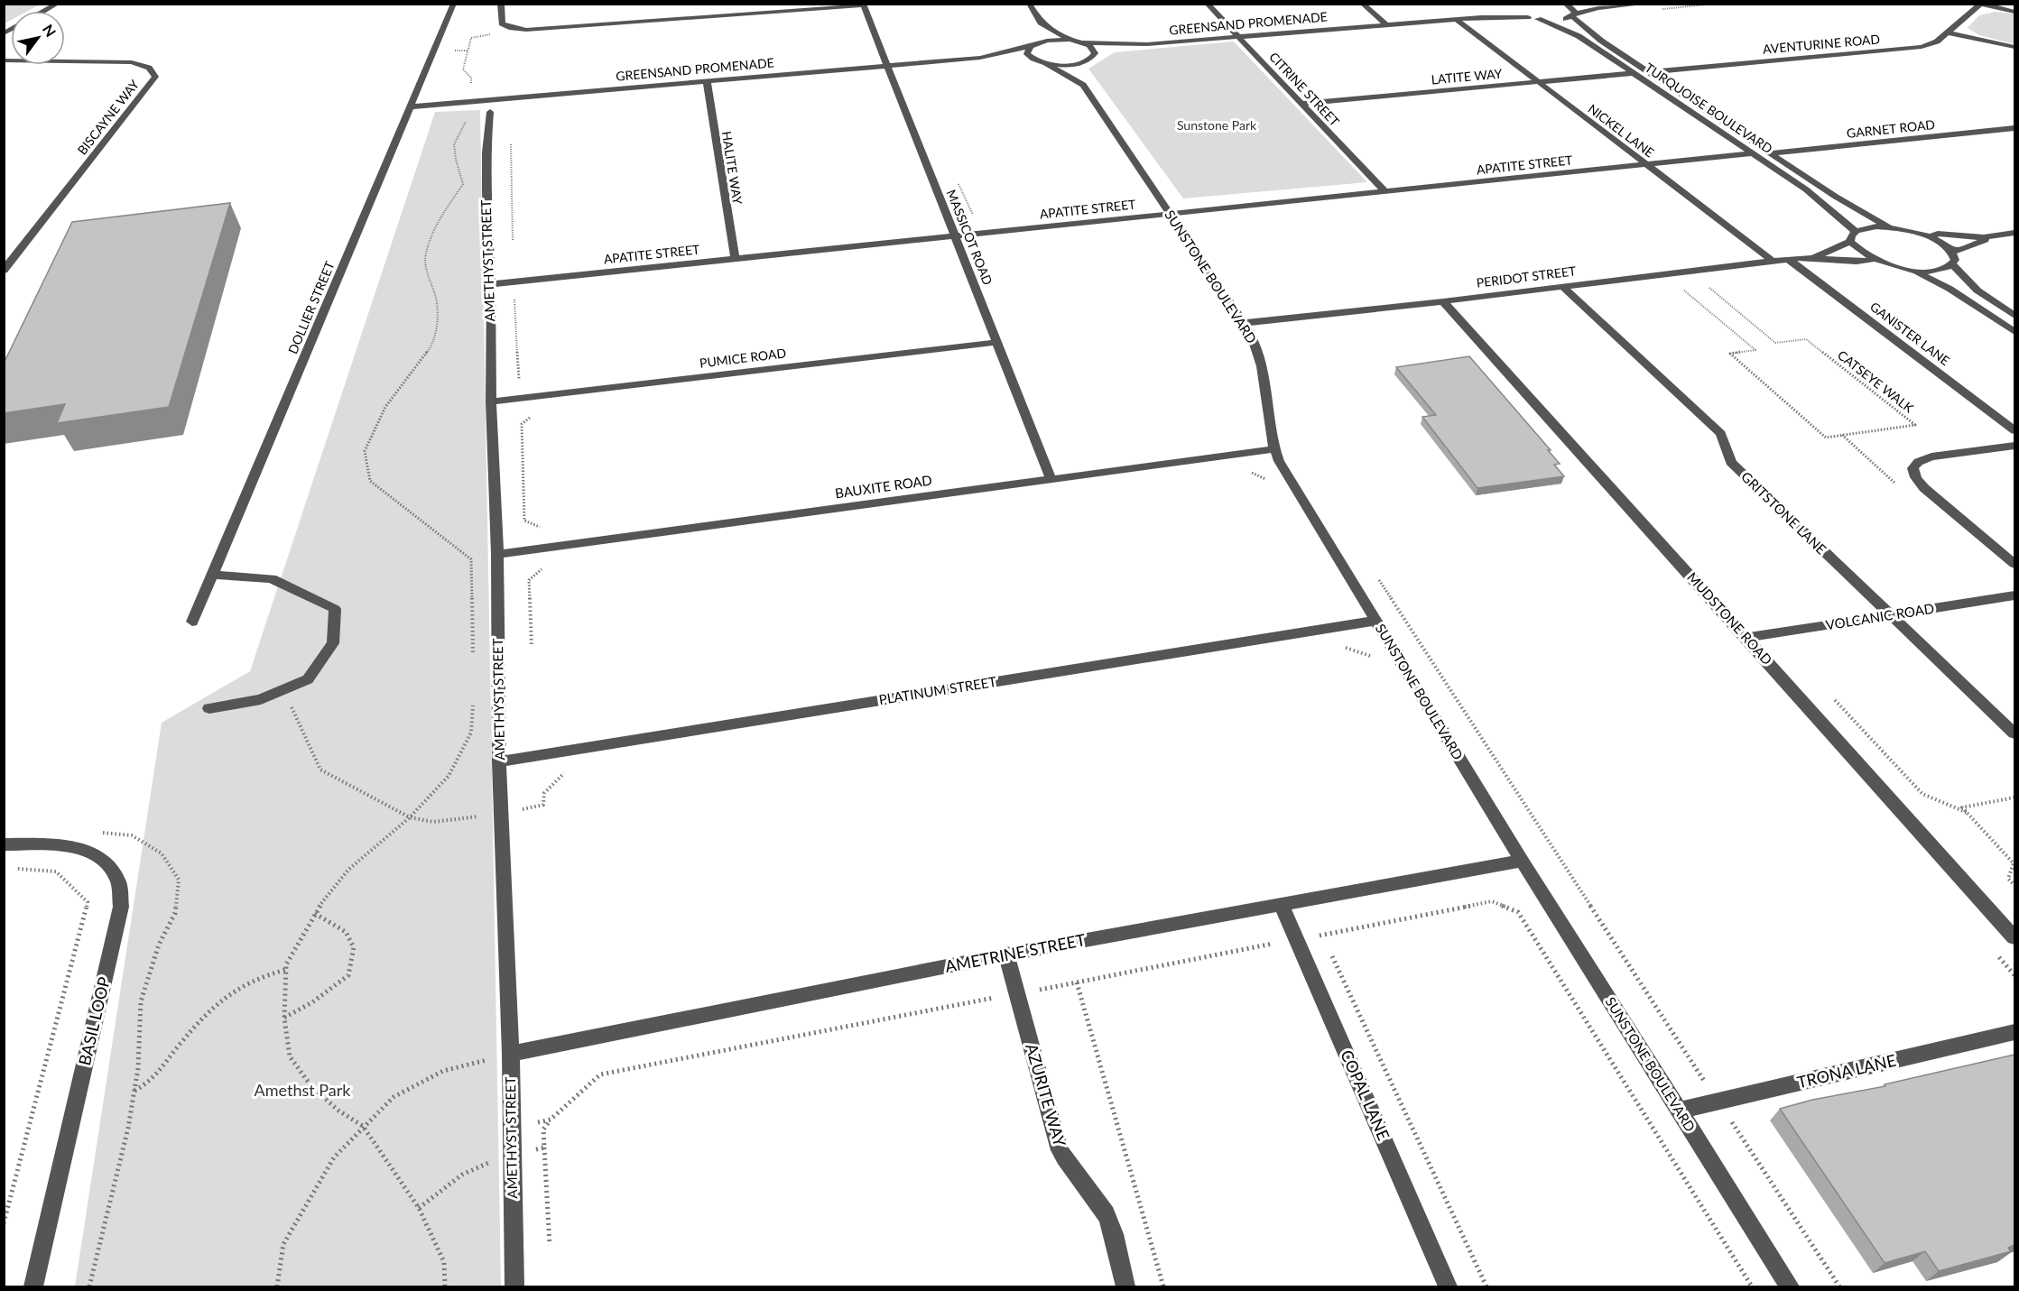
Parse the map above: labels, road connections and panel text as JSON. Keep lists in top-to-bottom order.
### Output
{
  "streets": {
    "street": [
      "GREENSAND PROMENADE",
      "AVENTURINE ROAD",
      "LATITE WAY",
      "CITRINE STREET",
      "TURQUOISE BOULEVARD",
      "BISCAYNE WAY",
      "GARNET ROAD",
      "NICKEL LANE",
      "APATITE STREET",
      "HALITE WAY",
      "MASSICOT ROAD",
      "AMETHYST STREET",
      "SUNSTONE BOULEVARD",
      "PERIDOT STREET",
      "DOLLIER STREET",
      "GANISTER LANE",
      "PUMICE ROAD",
      "BAUXITE ROAD",
      "GRITSTONE LANE",
      "VOLCANIC ROAD",
      "MUDSTONE ROAD",
      "PLATINUM STREET",
      "AMETRINE STREET",
      "BASIL LOOP",
      "TRONA LANE",
      "AZURITE WAY",
      "COPAL LANE"
    ],
    "path": ["CATSEYE WALK"]
  },
  "crossings": [
    ["GREENSAND PROMENADE", "CITRINE STREET"],
    ["GREENSAND PROMENADE", "NICKEL LANE"],
    ["GREENSAND PROMENADE", "HALITE WAY"],
    ["GREENSAND PROMENADE", "MASSICOT ROAD"],
    ["GREENSAND PROMENADE", "SUNSTONE BOULEVARD"],
    ["GREENSAND PROMENADE", "DOLLIER STREET"],
    ["AVENTURINE ROAD", "TURQUOISE BOULEVARD"],
    ["LATITE WAY", "CITRINE STREET"],
    ["LATITE WAY", "TURQUOISE BOULEVARD"],
    ["LATITE WAY", "NICKEL LANE"],
    ["CITRINE STREET", "APATITE STREET"],
    ["TURQUOISE BOULEVARD", "GARNET ROAD"],
    ["TURQUOISE BOULEVARD", "APATITE STREET"],
    ["NICKEL LANE", "APATITE STREET"],
    ["NICKEL LANE", "PERIDOT STREET"],
    ["APATITE STREET", "HALITE WAY"],
    ["APATITE STREET", "MASSICOT ROAD"],
    ["APATITE STREET", "AMETHYST STREET"],
    ["APATITE STREET", "SUNSTONE BOULEVARD"],
    ["MASSICOT ROAD", "PUMICE ROAD"],
    ["MASSICOT ROAD", "BAUXITE ROAD"],
    ["AMETHYST STREET", "PUMICE ROAD"],
    ["AMETHYST STREET", "BAUXITE ROAD"],
    ["AMETHYST STREET", "PLATINUM STREET"],
    ["AMETHYST STREET", "AMETRINE STREET"],
    ["SUNSTONE BOULEVARD", "PERIDOT STREET"],
    ["SUNSTONE BOULEVARD", "BAUXITE ROAD"],
    ["SUNSTONE BOULEVARD", "PLATINUM STREET"],
    ["SUNSTONE BOULEVARD", "AMETRINE STREET"],
    ["SUNSTONE BOULEVARD", "TRONA LANE"],
    ["PERIDOT STREET", "GANISTER LANE"],
    ["PERIDOT STREET", "GRITSTONE LANE"],
    ["PERIDOT STREET", "MUDSTONE ROAD"],
    ["GRITSTONE LANE", "VOLCANIC ROAD"],
    ["VOLCANIC ROAD", "MUDSTONE ROAD"],
    ["AMETRINE STREET", "AZURITE WAY"],
    ["AMETRINE STREET", "COPAL LANE"]
  ],
  "parks": ["Sunstone Park", "Amethst Park"],
  "north": "top right"
}
